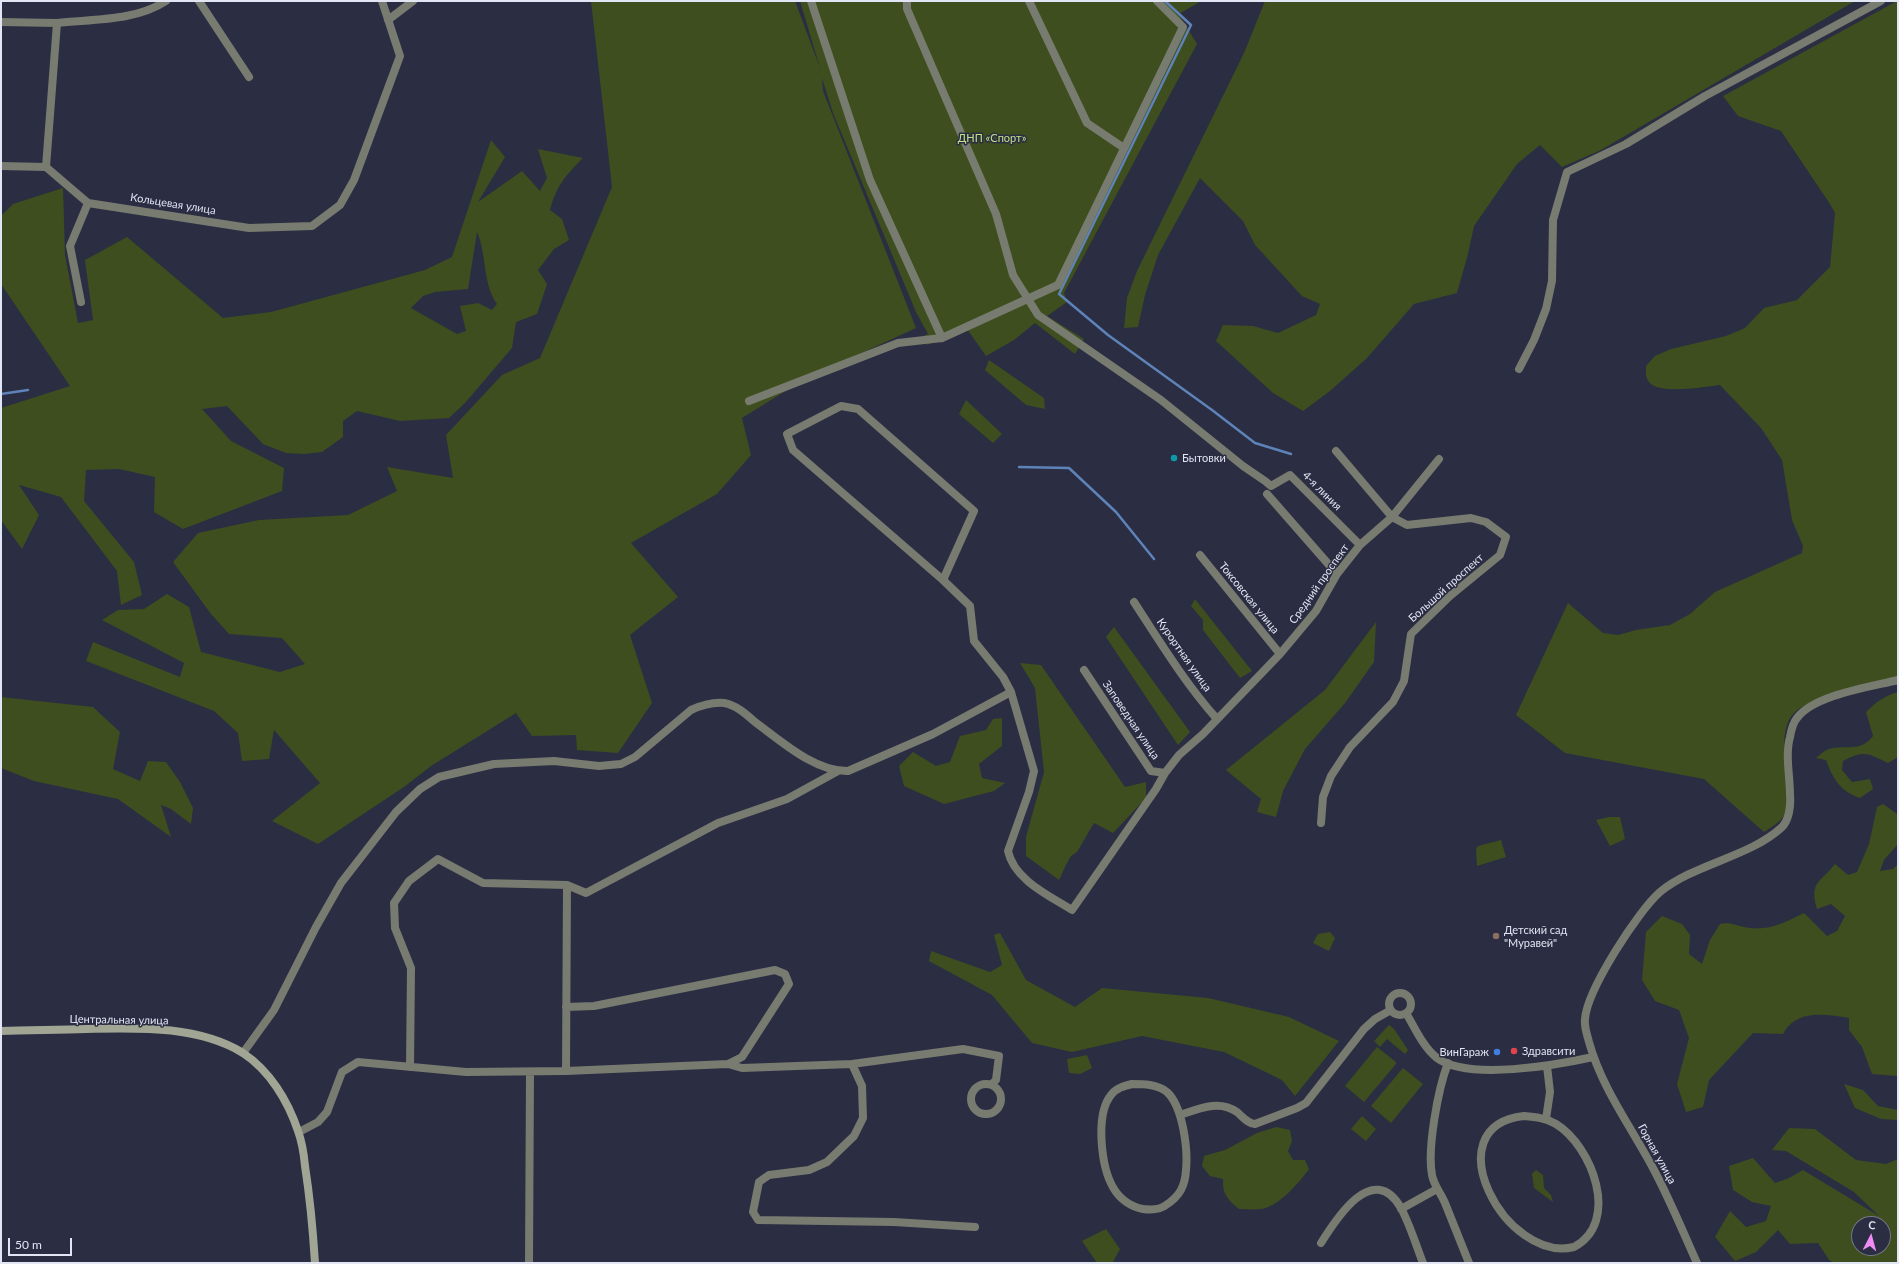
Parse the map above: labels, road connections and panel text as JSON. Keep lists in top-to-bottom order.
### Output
{
  "streets": {
    "street": [
      "Кольцевая улица",
      "4-я линия",
      "Средний проспект",
      "Большой проспект",
      "Токсовская улица",
      "Курортная улица",
      "Заповедная улица",
      "Центральная улица",
      "Горная улица"
    ]
  },
  "crossings": [
    ["4-я линия", "Средний проспект"],
    ["Средний проспект", "Большой проспект"],
    ["Средний проспект", "Токсовская улица"],
    ["Средний проспект", "Курортная улица"],
    ["Средний проспект", "Заповедная улица"]
  ],
  "parks": ["ДНП «Спорт»"],
  "places": [
    "Бытовки",
    "Детский сад \"Муравей\"",
    "Здравсити",
    "ВинГараж"
  ],
  "scale_bar": "50 m",
  "north": "top"
}
